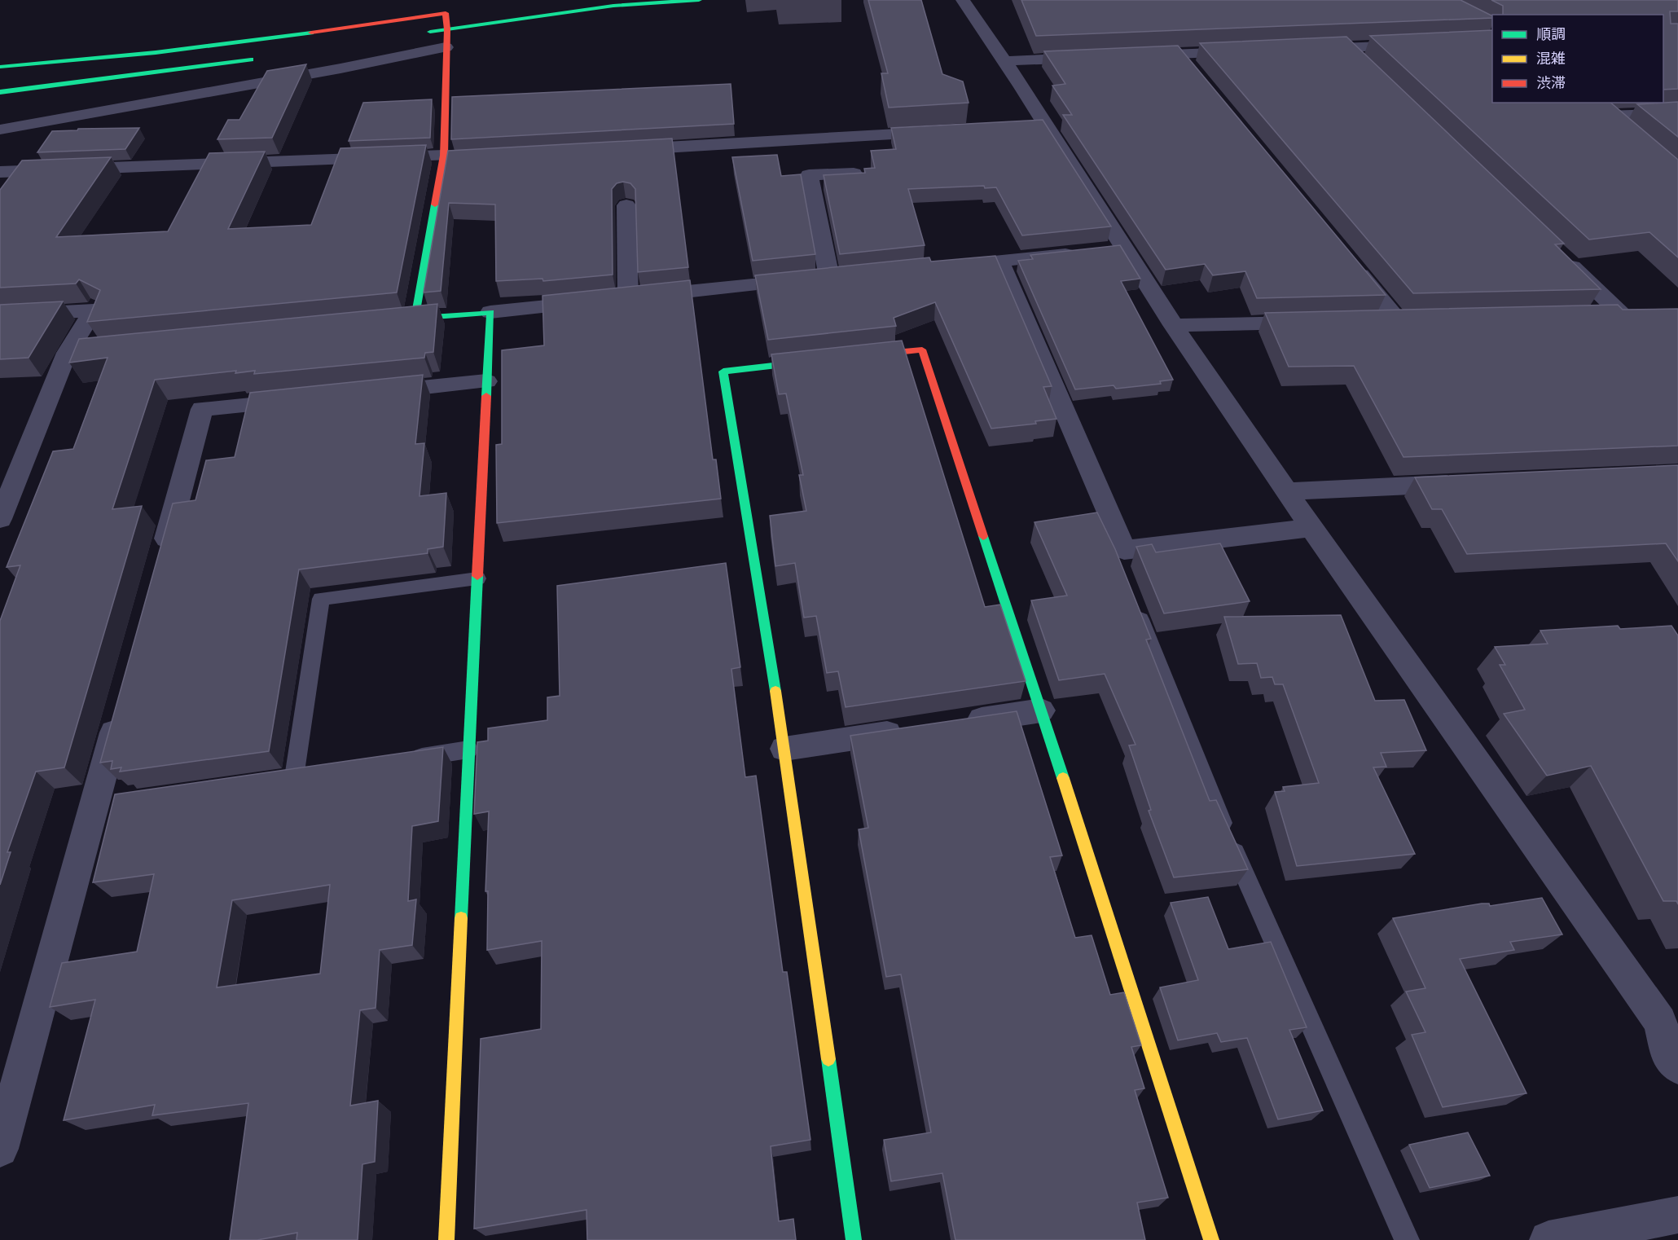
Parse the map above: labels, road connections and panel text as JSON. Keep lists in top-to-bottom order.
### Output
{
  "legend": ["順調", "混雑", "渋滞"]
}
